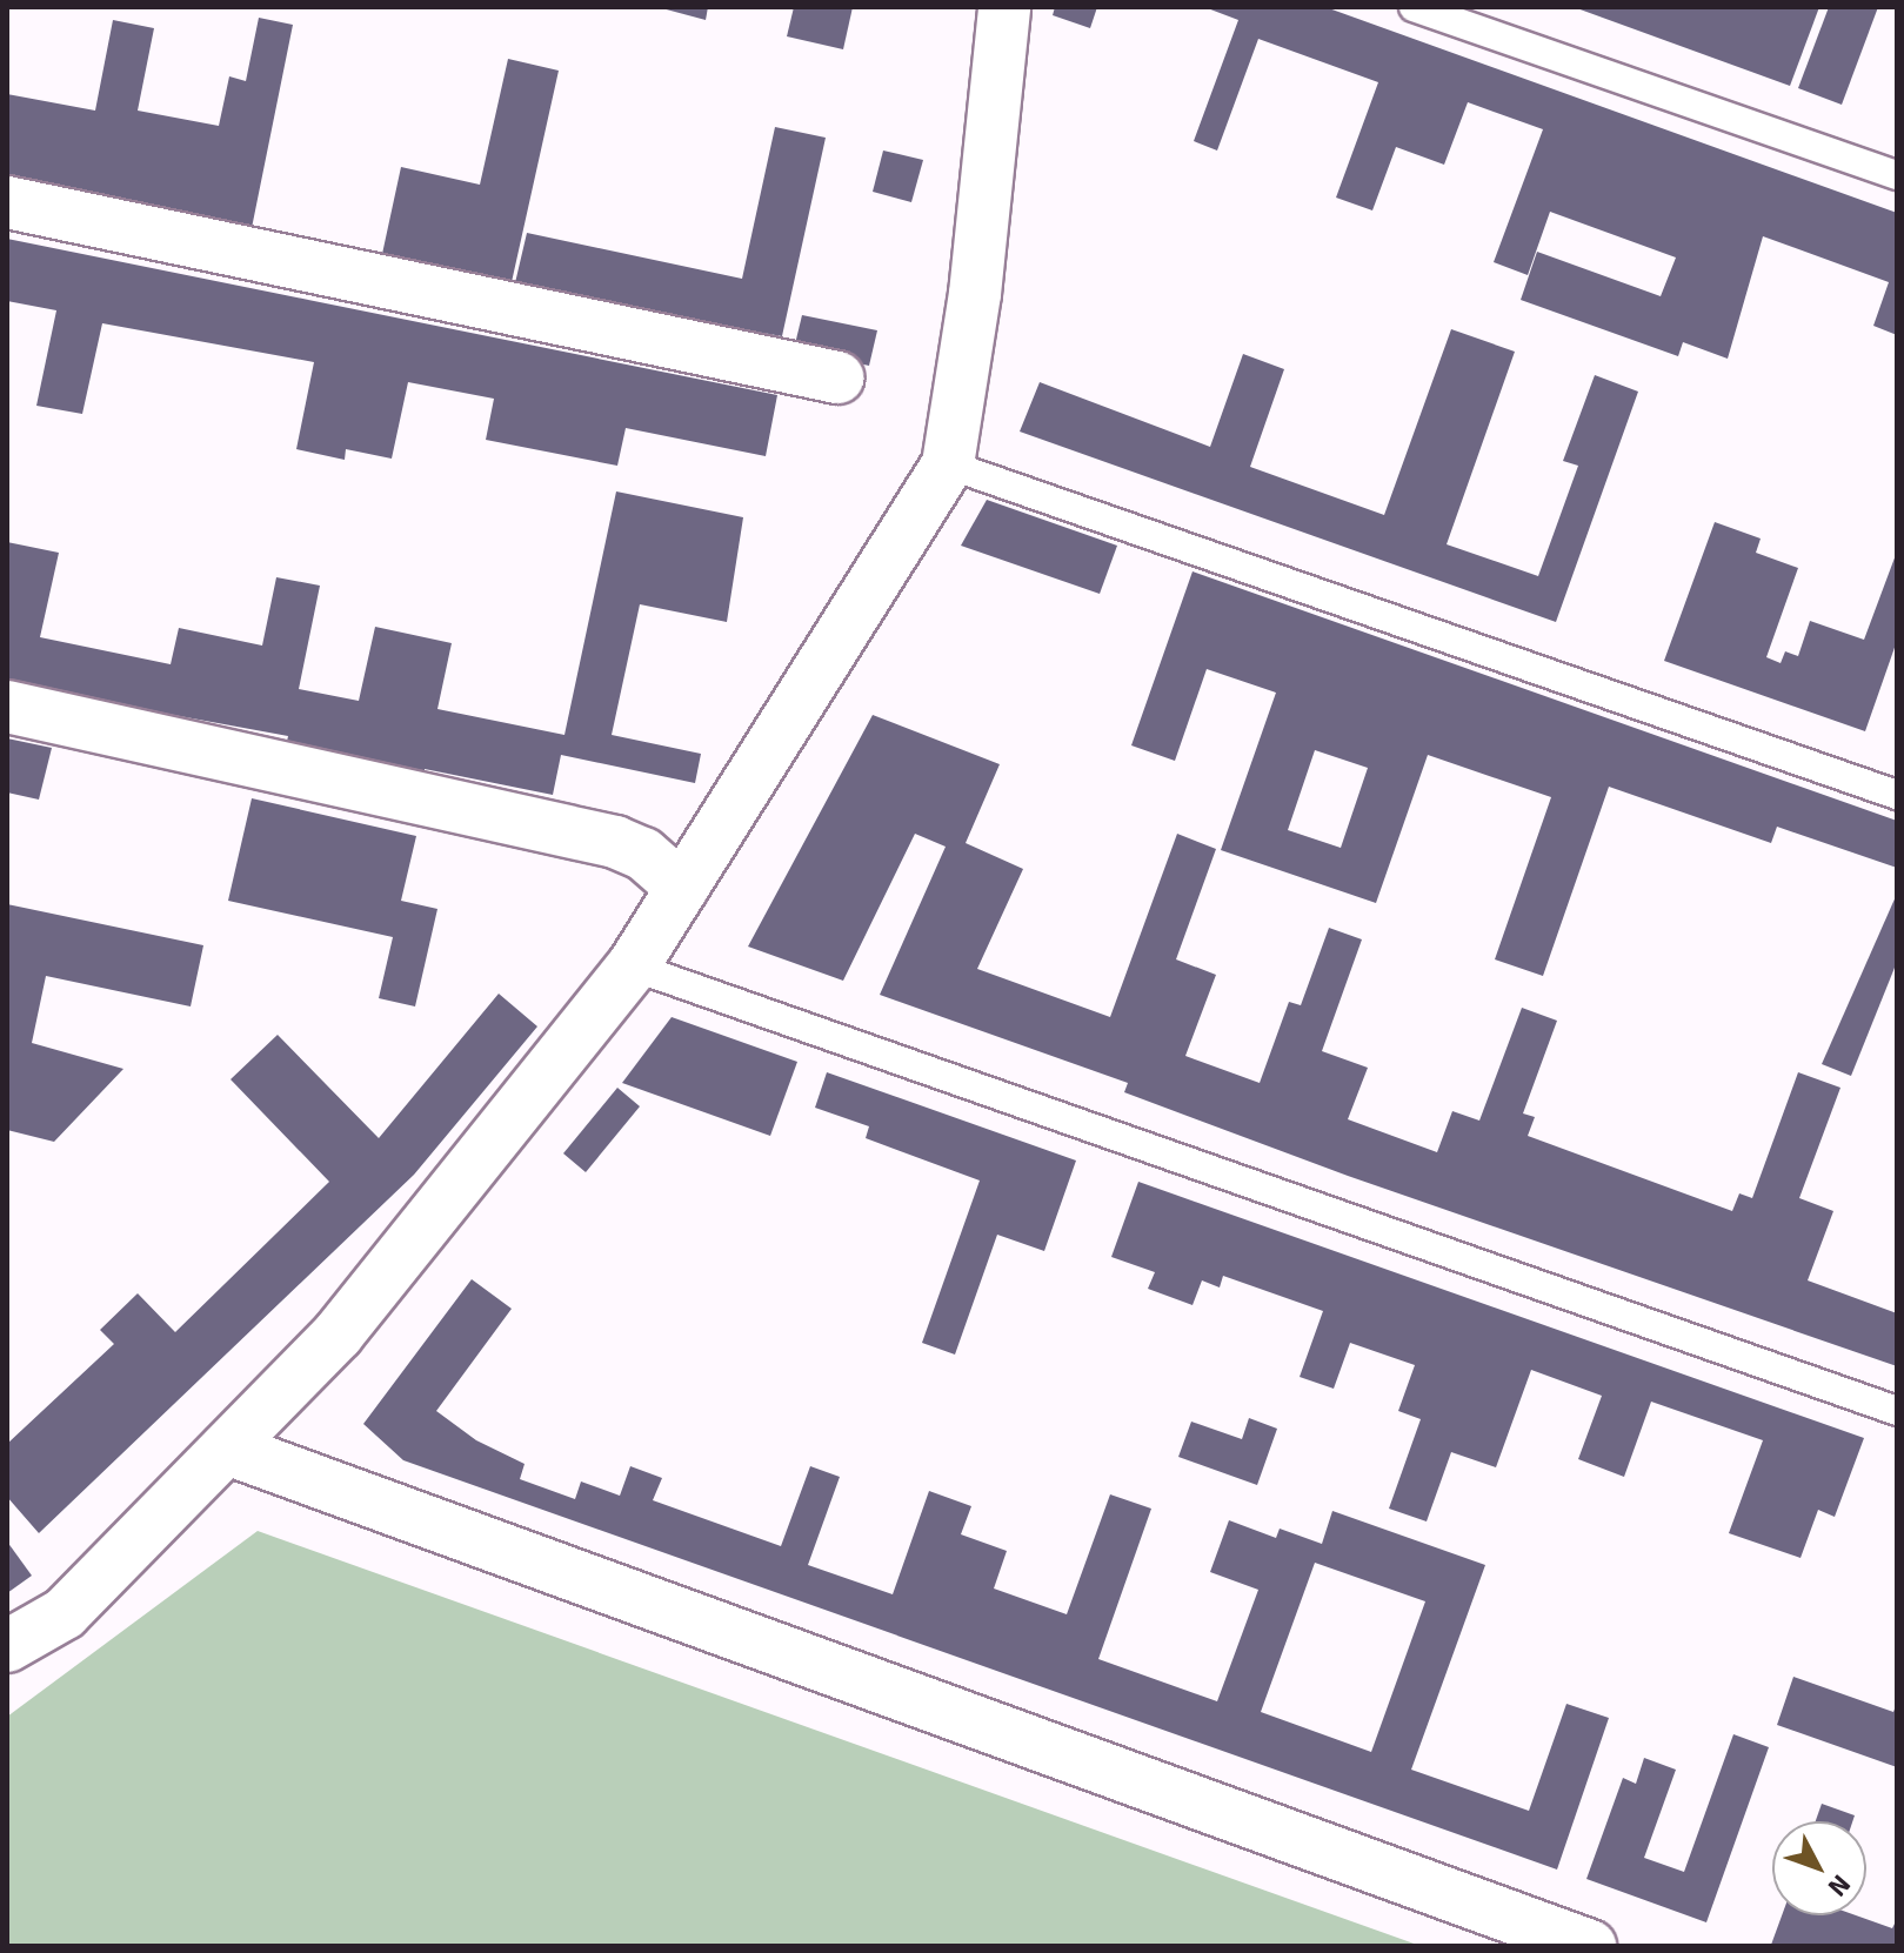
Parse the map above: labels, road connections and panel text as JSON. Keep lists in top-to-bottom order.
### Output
{
  "north": "bottom right"
}
